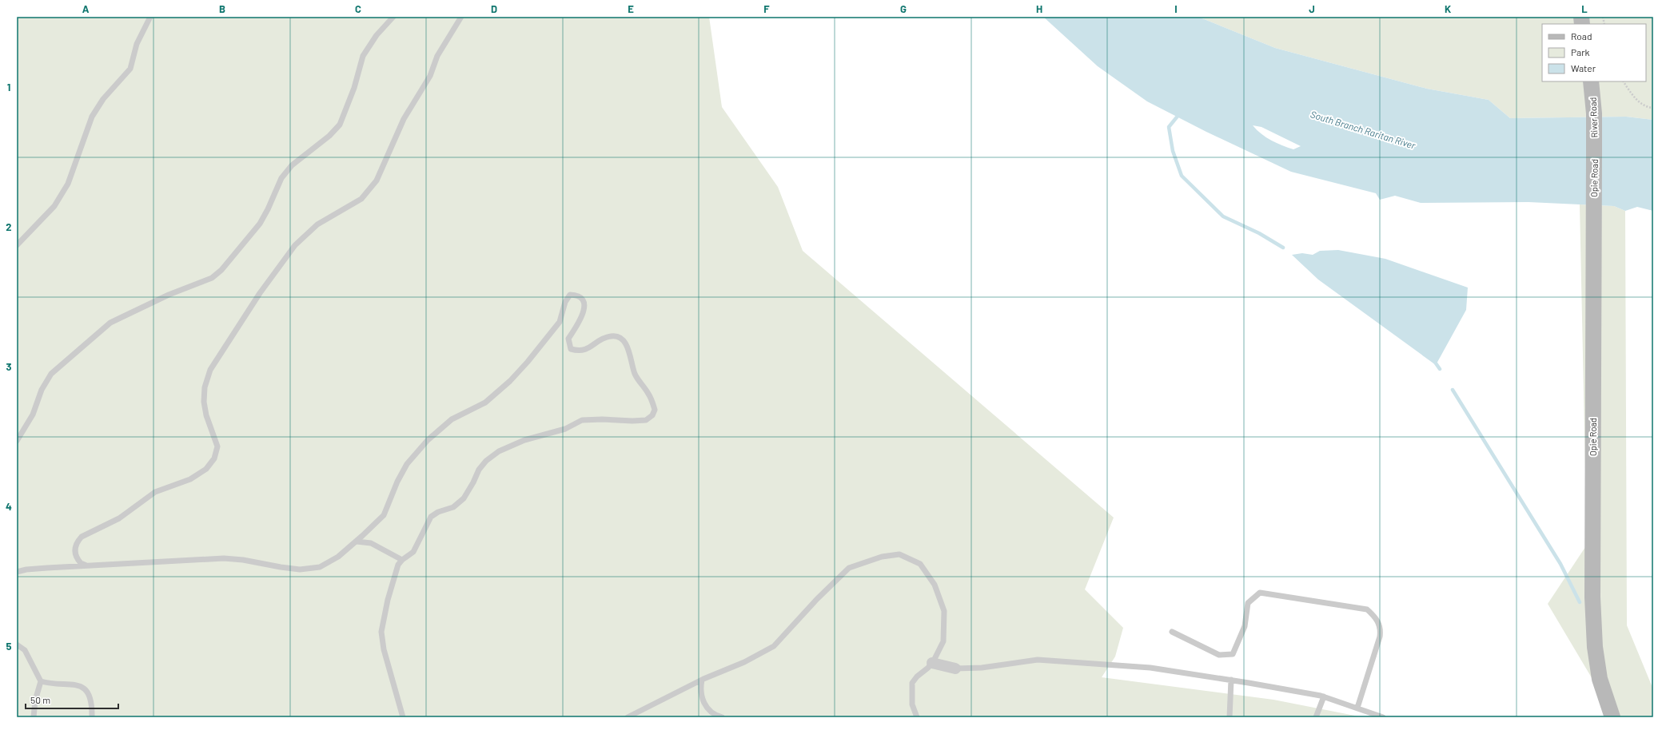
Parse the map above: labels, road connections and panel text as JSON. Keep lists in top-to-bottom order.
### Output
{
  "streets": {
    "street": ["River Road", "Opie Road"]
  },
  "crossings": [
    ["River Road", "Opie Road"]
  ],
  "water": ["South Branch Raritan River"],
  "legend": ["Road", "Park", "Water"],
  "scale_bar": "50 m",
  "grid": {
    "columns": [
      "A",
      "B",
      "C",
      "D",
      "E",
      "F",
      "G",
      "H",
      "I",
      "J",
      "K",
      "L"
    ],
    "rows": [
      "1",
      "2",
      "3",
      "4",
      "5"
    ]
  }
}
